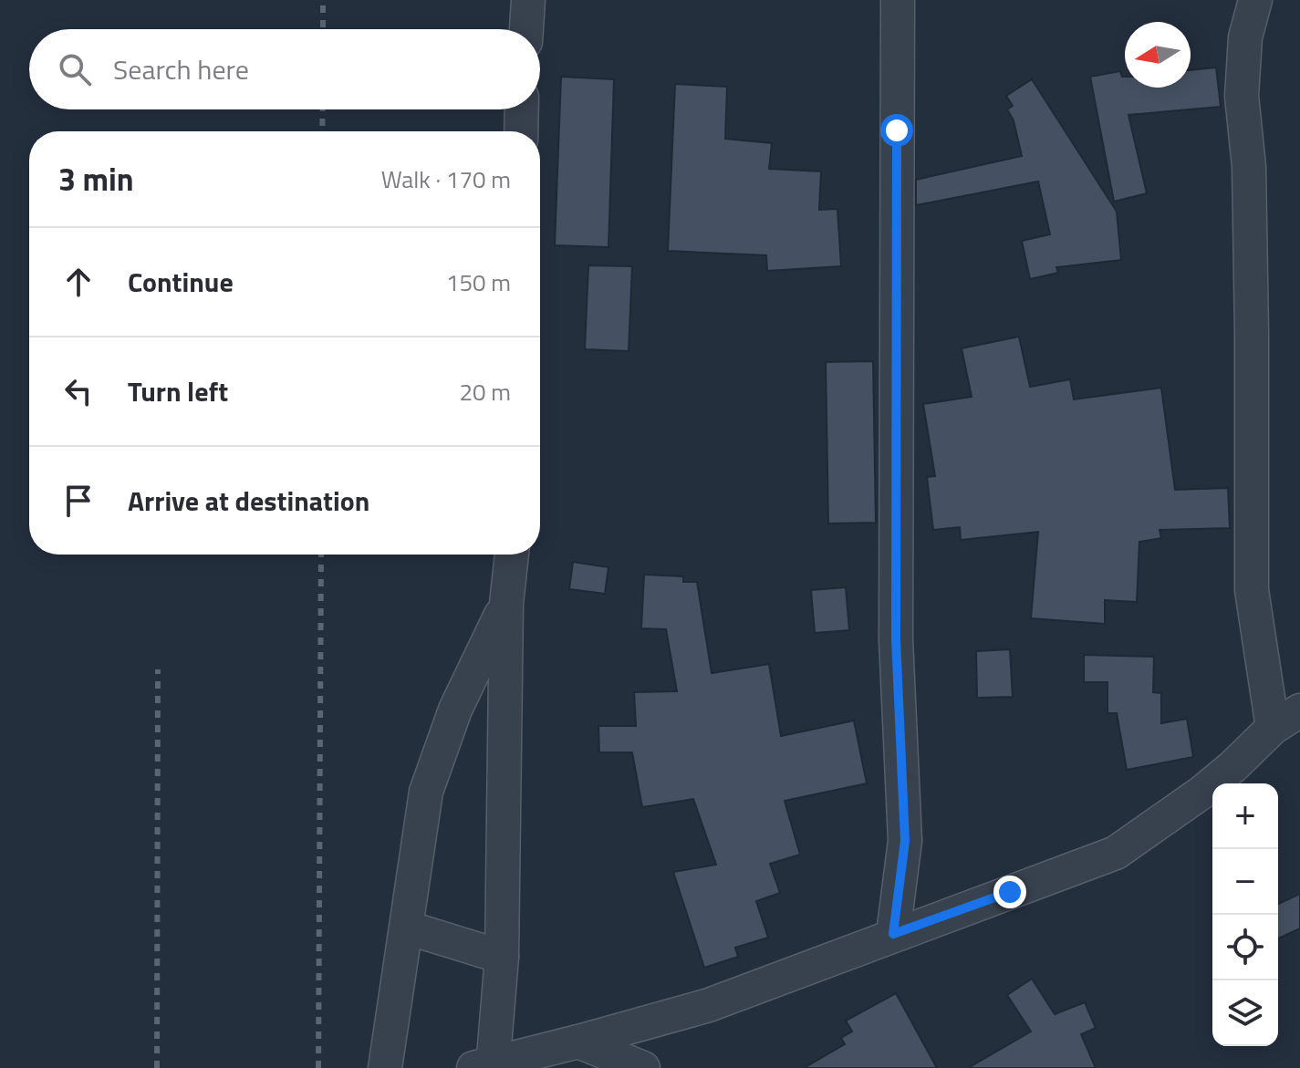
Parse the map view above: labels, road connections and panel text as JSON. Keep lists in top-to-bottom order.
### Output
{
  "north": "left",
  "page": {
    "search": "Search here",
    "heading": ["3 min", "Walk · 170 m"],
    "list": [
      ["Continue", "150 m"],
      ["Turn left", "20 m"],
      "Arrive at destination"
    ],
    "map_buttons": ["+", "−"]
  }
}
